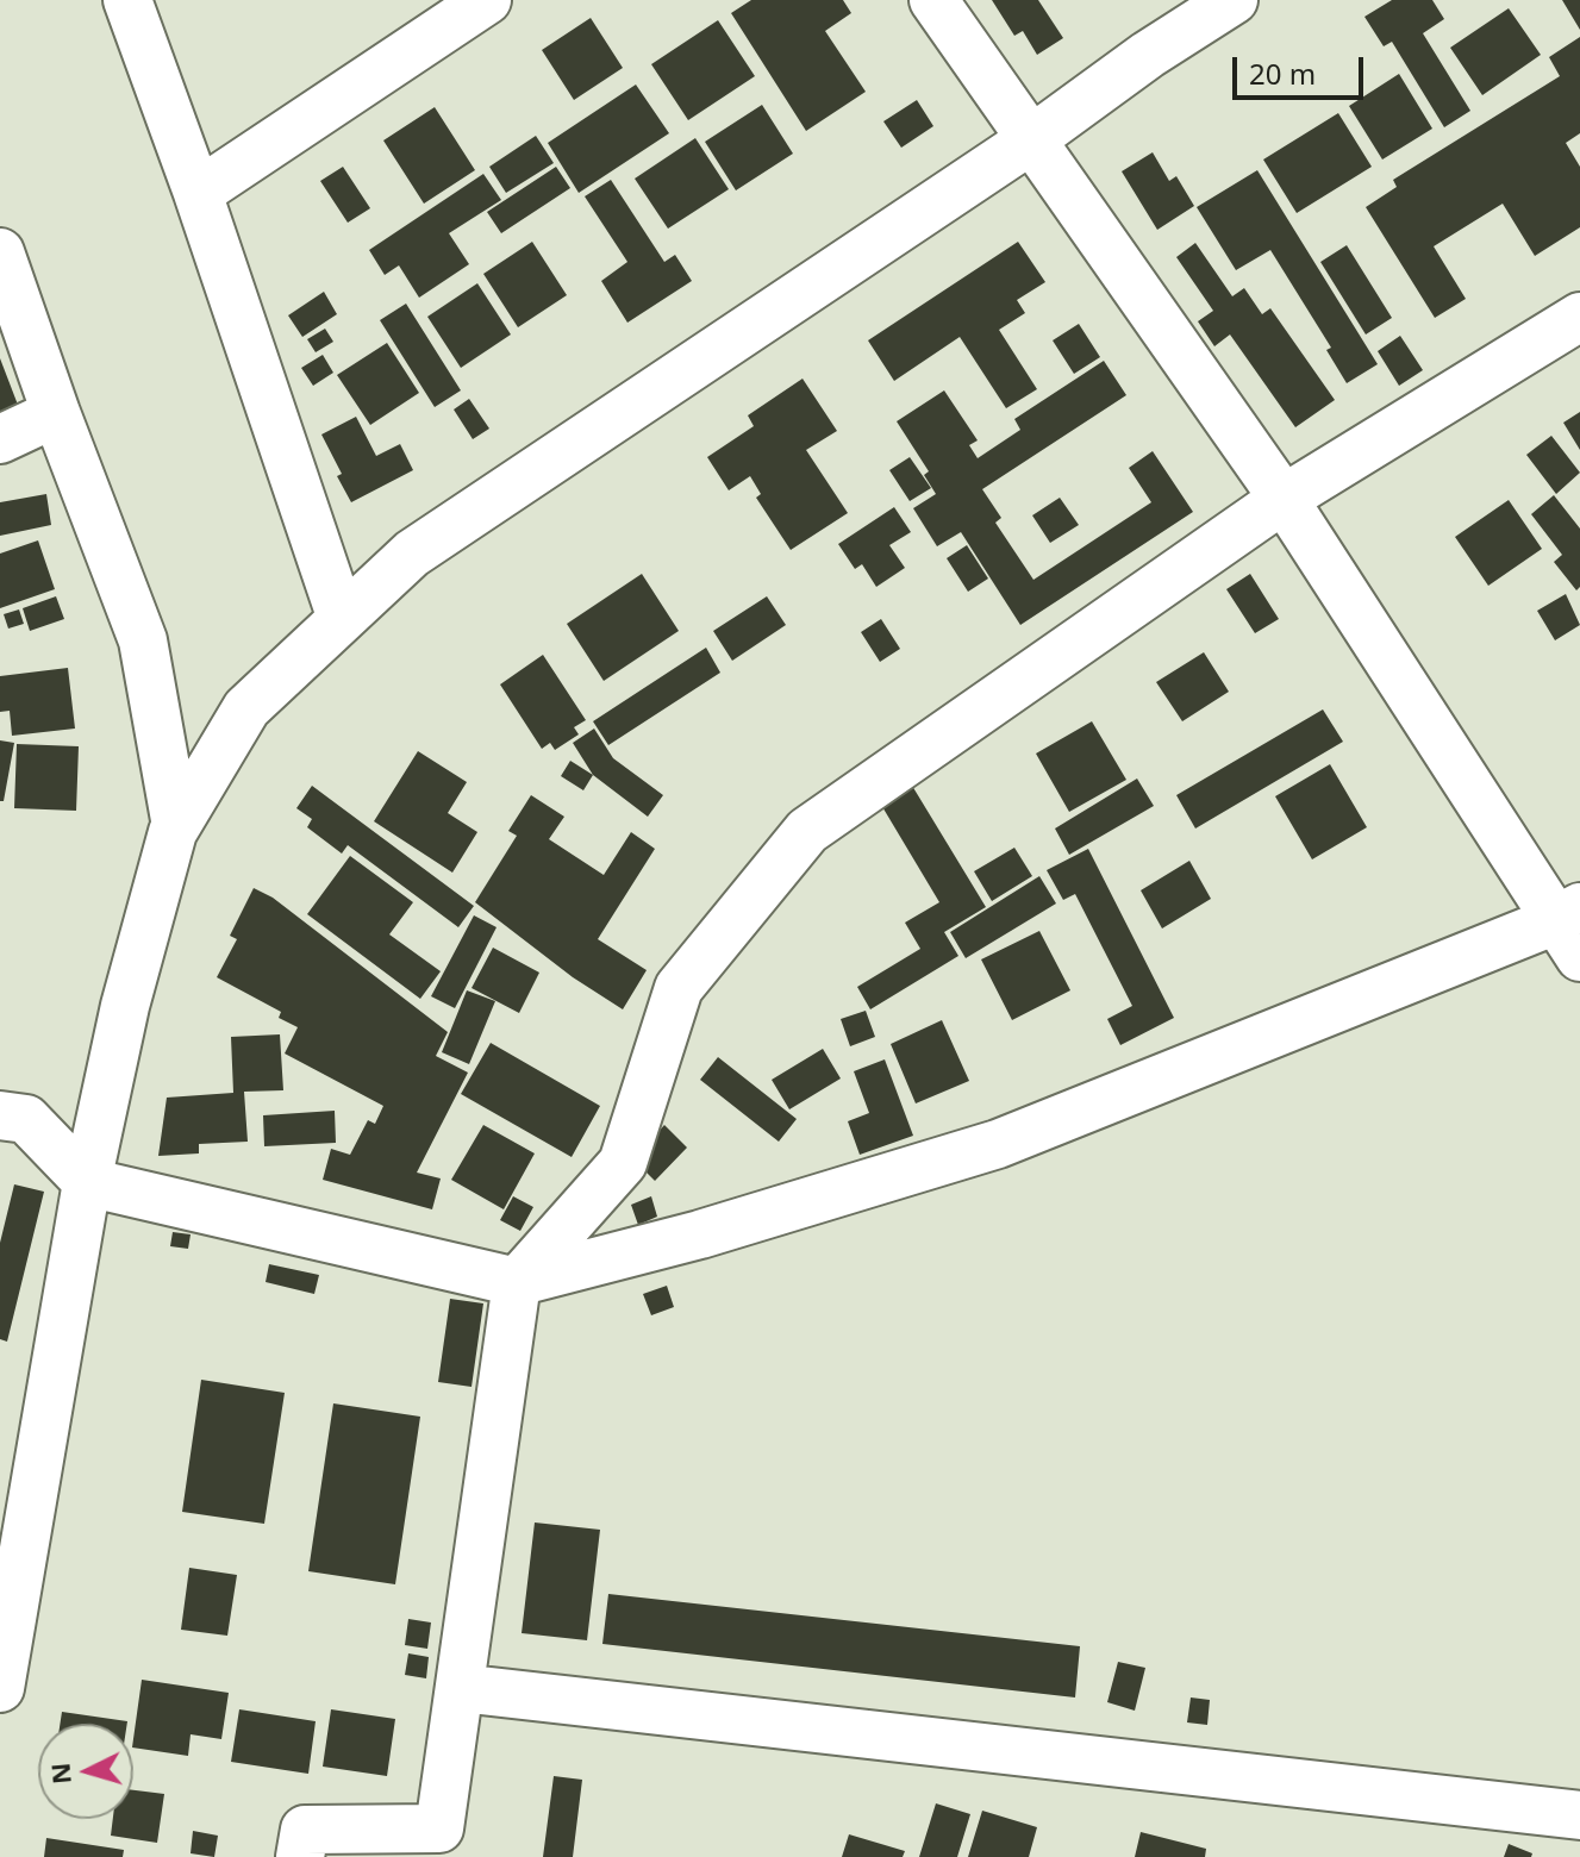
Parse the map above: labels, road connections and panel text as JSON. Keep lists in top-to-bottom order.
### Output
{
  "scale_bar": "20 m",
  "north": "left"
}
